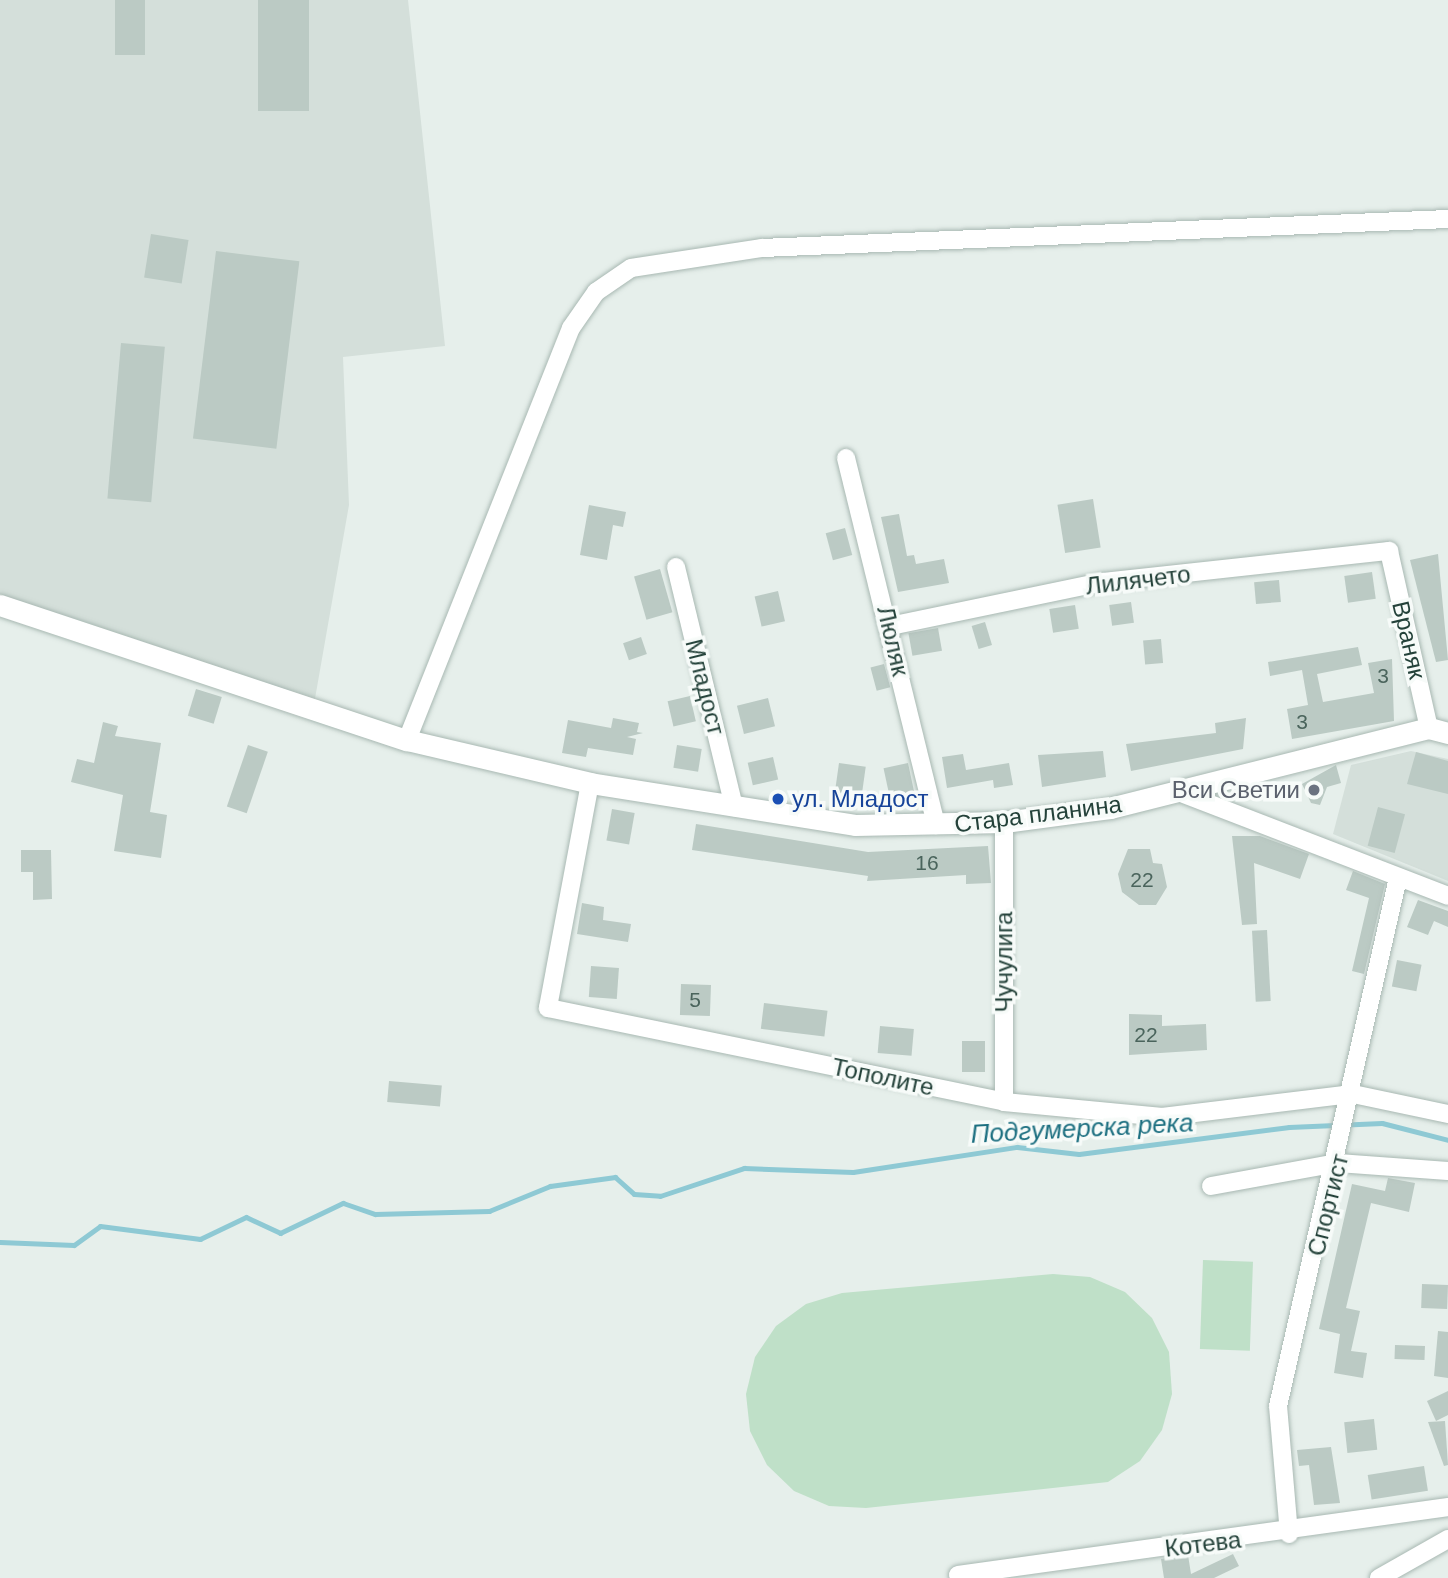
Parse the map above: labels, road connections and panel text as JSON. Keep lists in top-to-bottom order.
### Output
{
  "streets": {
    "street": [
      "Лилячето",
      "Враняк",
      "Люляк",
      "Младост",
      "Стара планина",
      "Чучулига",
      "Тополите",
      "Спортист",
      "Котева"
    ]
  },
  "crossings": [
    ["Лилячето", "Враняк"],
    ["Лилячето", "Люляк"],
    ["Враняк", "Стара планина"],
    ["Люляк", "Стара планина"],
    ["Младост", "Стара планина"],
    ["Стара планина", "Чучулига"],
    ["Стара планина", "Тополите"],
    ["Чучулига", "Тополите"],
    ["Тополите", "Спортист"],
    ["Спортист", "Котева"]
  ],
  "water": ["Подгумерска река"],
  "places": ["Вси Светии", "ул. Младост"],
  "house_numbers": [
    "3",
    "3",
    "16",
    "22",
    "5",
    "22"
  ]
}
